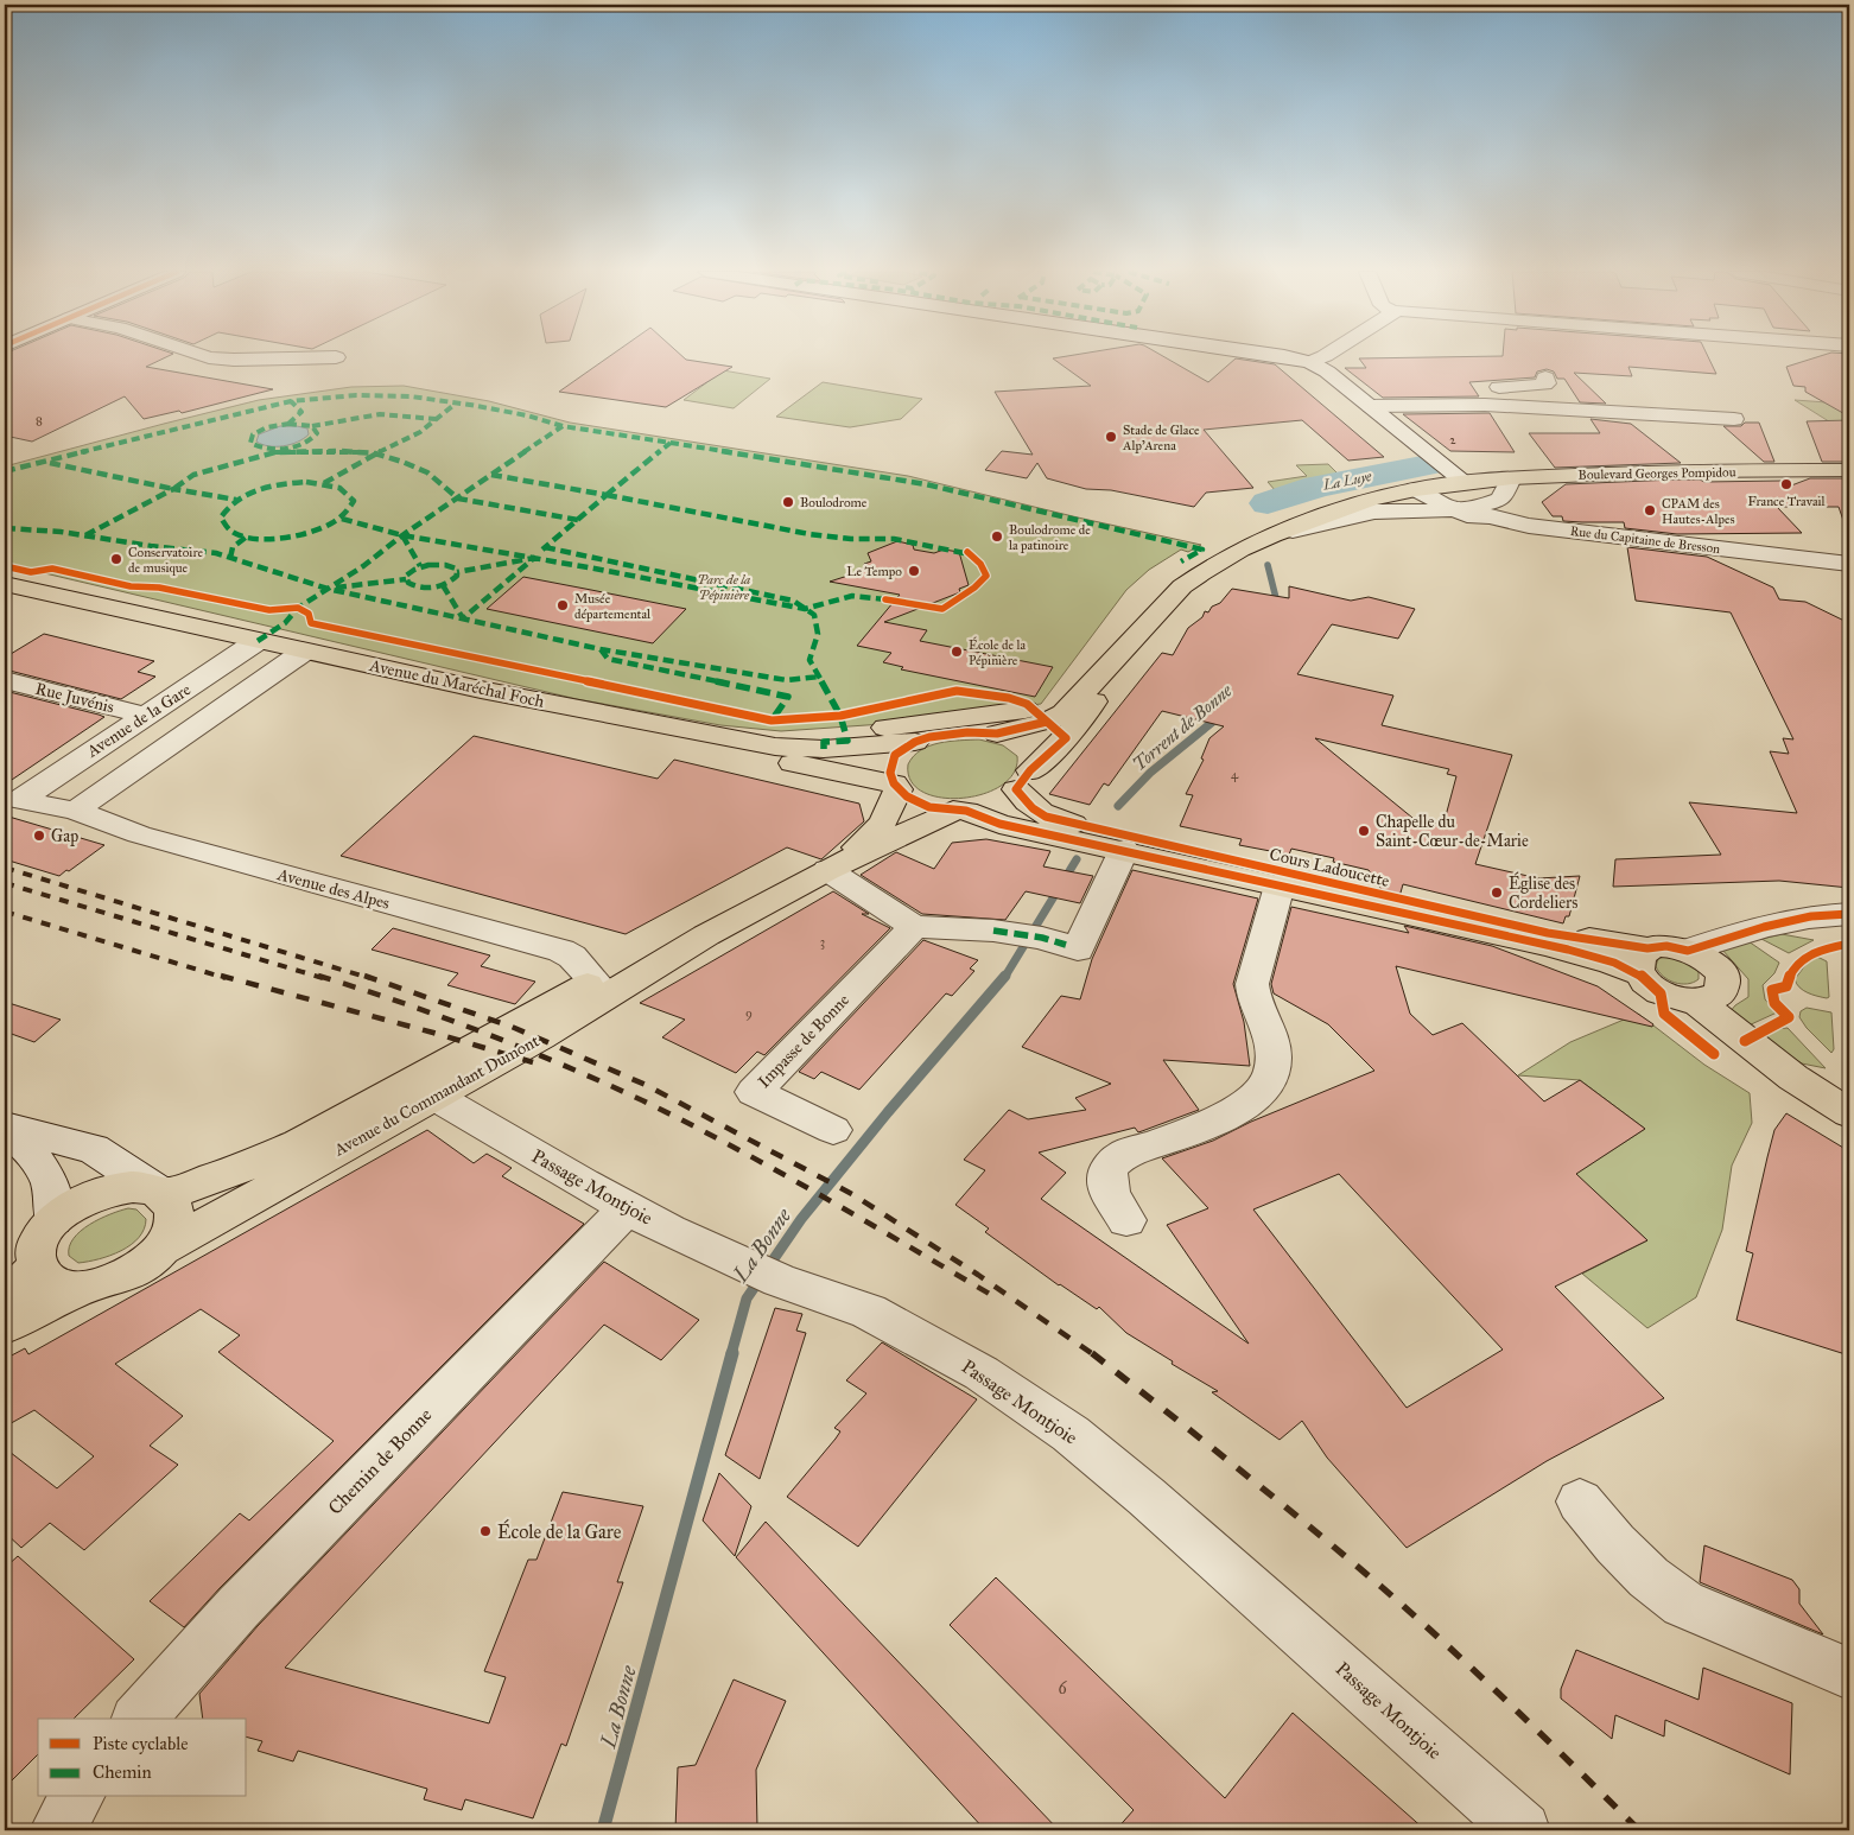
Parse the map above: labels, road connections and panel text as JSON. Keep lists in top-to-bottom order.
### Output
{
  "streets": {
    "main road": [
      "Boulevard Georges Pompidou",
      "Avenue du Maréchal Foch",
      "Cours Ladoucette",
      "Avenue du Commandant Dumont"
    ],
    "street": [
      "Rue du Capitaine de Bresson",
      "Rue Juvénis",
      "Avenue de la Gare",
      "Avenue des Alpes",
      "Impasse de Bonne",
      "Passage Montjoie",
      "Chemin de Bonne"
    ]
  },
  "crossings": [
    ["Boulevard Georges Pompidou", "Rue du Capitaine de Bresson"],
    ["Boulevard Georges Pompidou", "Avenue du Maréchal Foch"],
    ["Boulevard Georges Pompidou", "Avenue du Commandant Dumont"],
    ["Avenue du Maréchal Foch", "Avenue de la Gare"],
    ["Avenue du Maréchal Foch", "Cours Ladoucette"],
    ["Avenue du Maréchal Foch", "Avenue du Commandant Dumont"],
    ["Rue Juvénis", "Avenue de la Gare"],
    ["Avenue de la Gare", "Avenue des Alpes"],
    ["Cours Ladoucette", "Avenue du Commandant Dumont"],
    ["Avenue des Alpes", "Avenue du Commandant Dumont"],
    ["Avenue du Commandant Dumont", "Passage Montjoie"],
    ["Passage Montjoie", "Chemin de Bonne"]
  ],
  "water": ["La Luye", "Torrent de Bonne", "La Bonne"],
  "parks": ["Parc de la Pépinière"],
  "places": [
    "Stade de Glace Alp'Arena",
    "France Travail",
    "Boulodrome",
    "CPAM des Hautes-Alpes",
    "Boulodrome de la patinoire",
    "Conservatoire de musique",
    "Le Tempo",
    "Musée départemental",
    "École de la Pépinière",
    "Chapelle du Saint-Cœur-de-Marie",
    "Gap",
    "Église des Cordeliers",
    "École de la Gare"
  ],
  "house_numbers": [
    "8",
    "2",
    "4",
    "3",
    "9",
    "6"
  ],
  "legend": ["Piste cyclable", "Chemin"]
}
